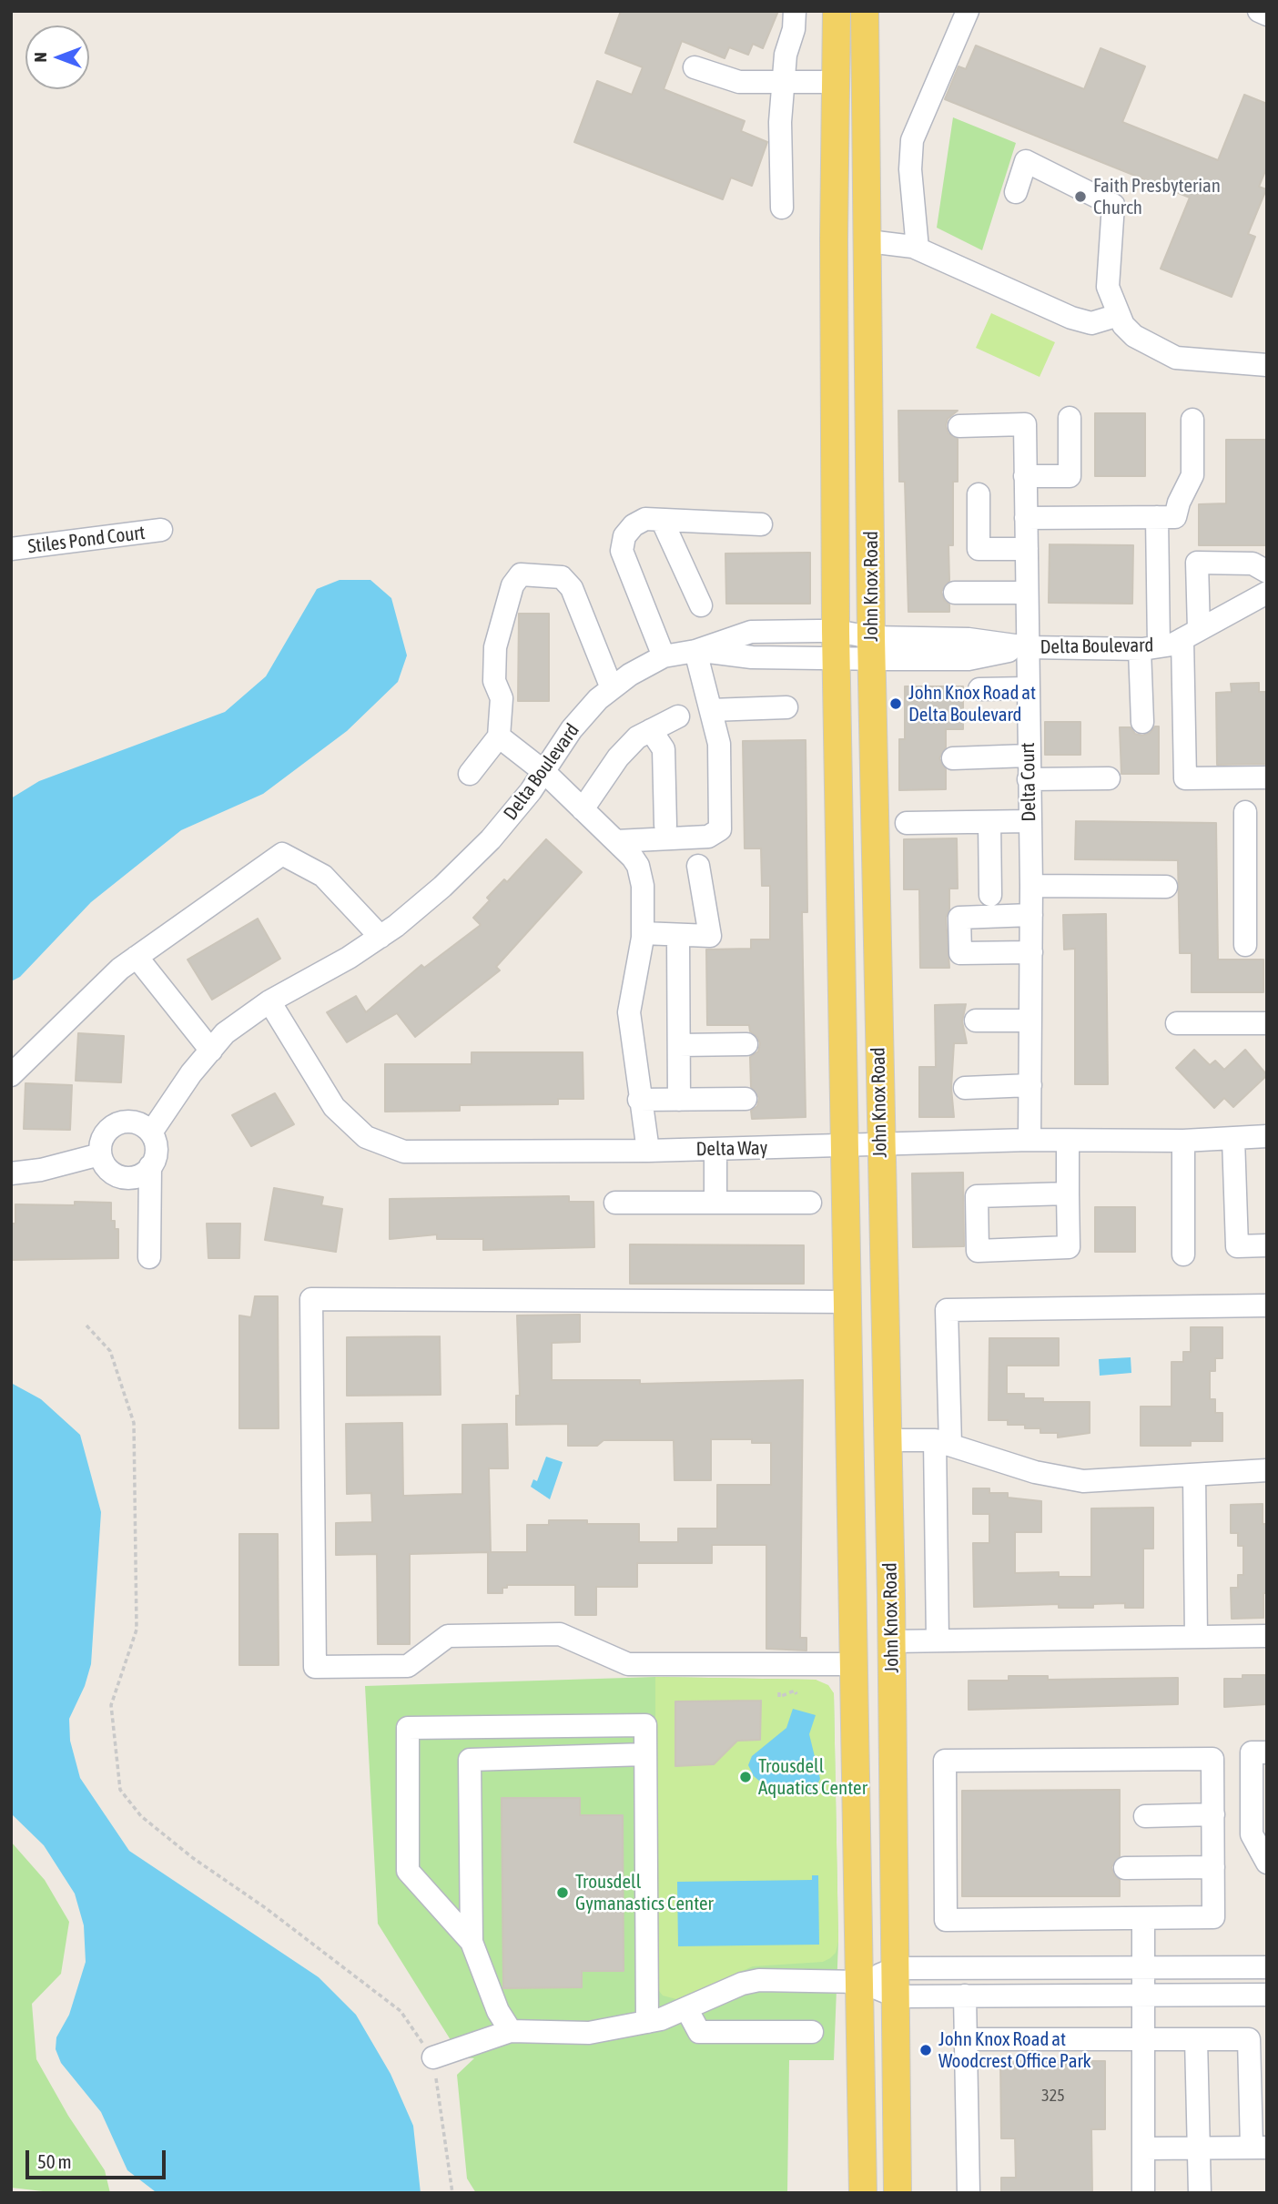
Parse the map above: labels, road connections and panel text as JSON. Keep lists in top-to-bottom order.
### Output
{
  "streets": {
    "main road": ["John Knox Road"],
    "street": [
      "Stiles Pond Court",
      "Delta Boulevard",
      "Delta Court",
      "Delta Way"
    ]
  },
  "crossings": [
    ["John Knox Road", "Delta Boulevard"],
    ["John Knox Road", "Delta Way"],
    ["Delta Boulevard", "Delta Court"],
    ["Delta Boulevard", "Delta Way"],
    ["Delta Court", "Delta Way"]
  ],
  "places": [
    "Faith Presbyterian Church",
    "John Knox Road at Delta Boulevard",
    "Trousdell Aquatics Center",
    "Trousdell Gymanastics Center",
    "John Knox Road at Woodcrest Office Park"
  ],
  "house_numbers": ["325"],
  "scale_bar": "50 m",
  "north": "left"
}
